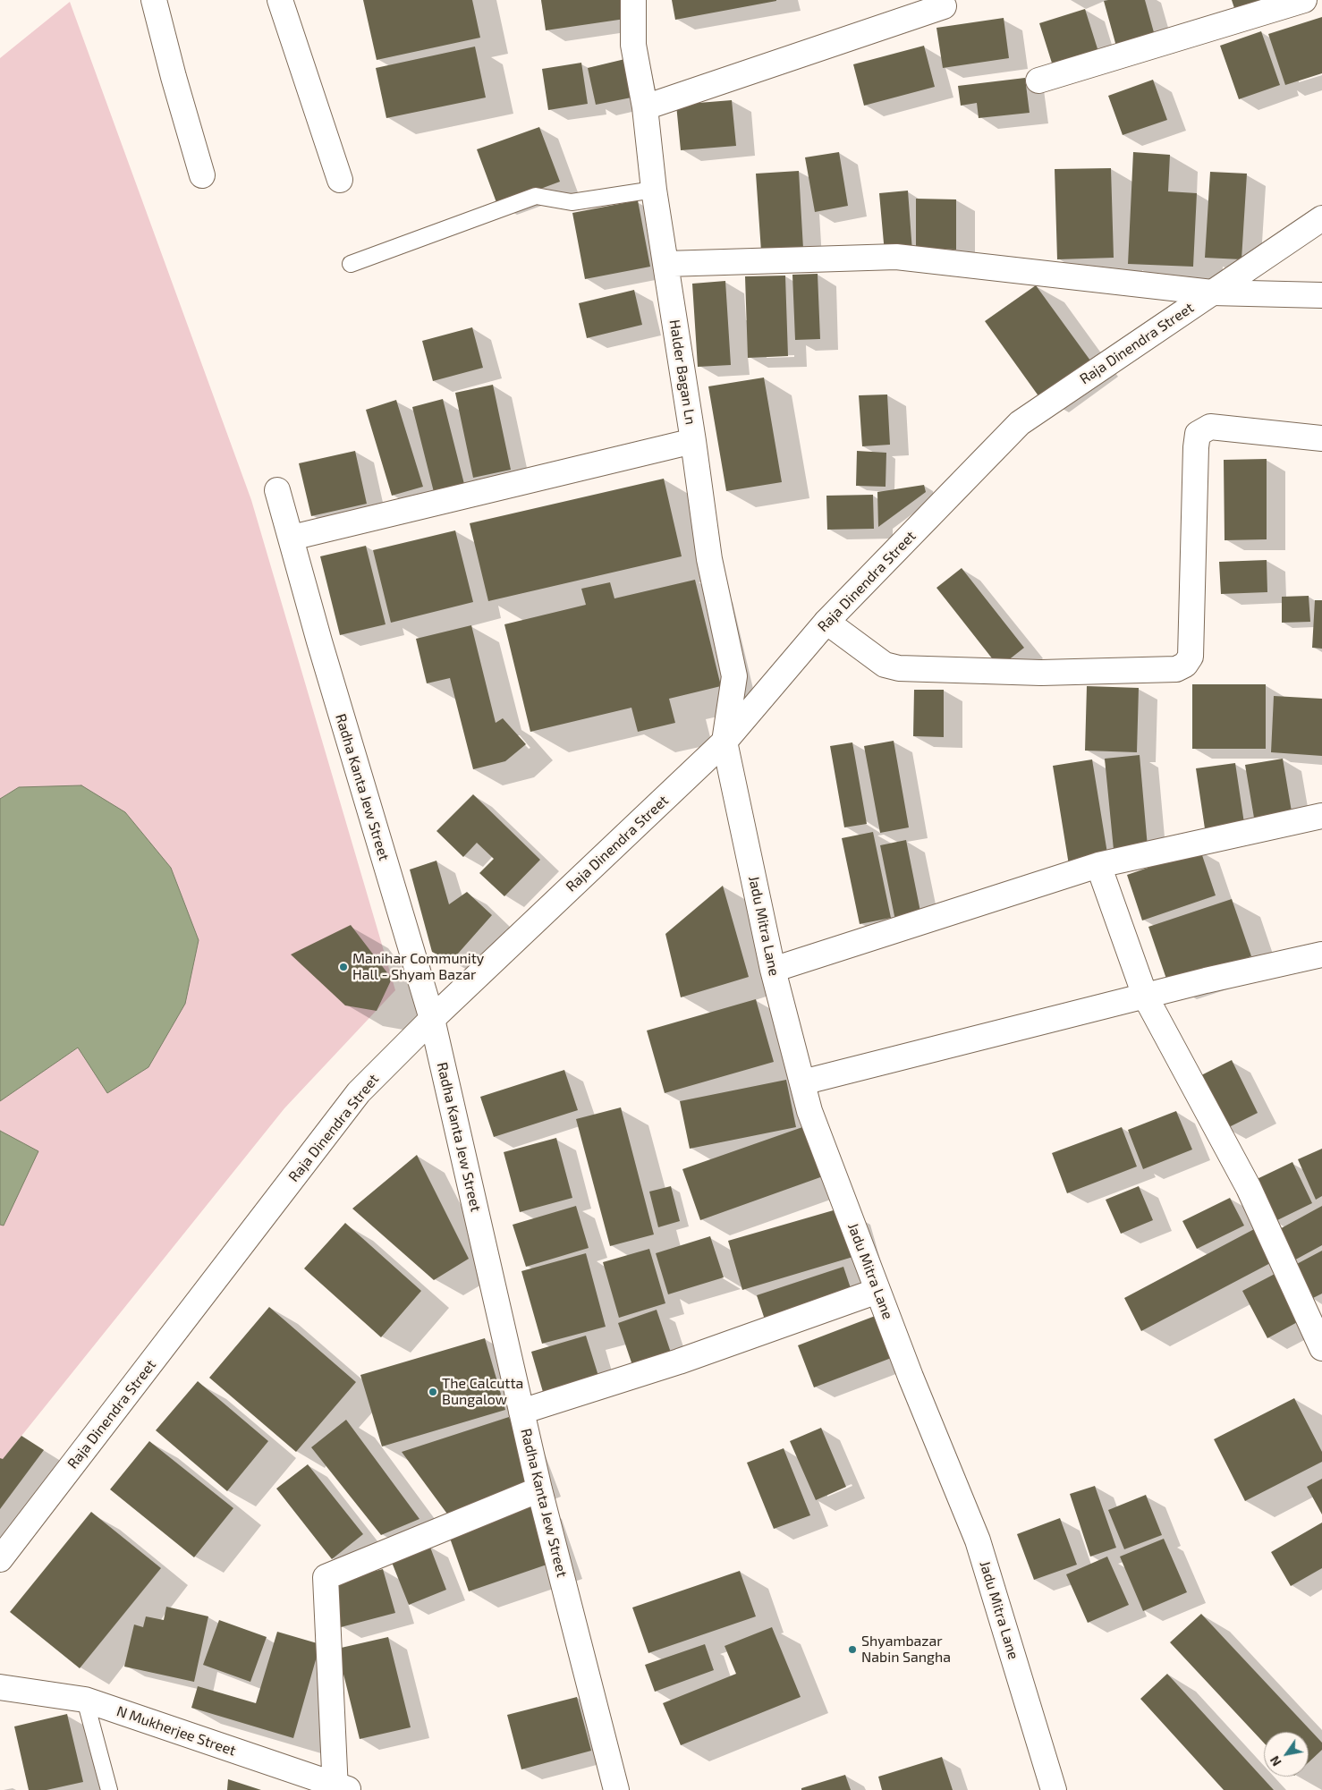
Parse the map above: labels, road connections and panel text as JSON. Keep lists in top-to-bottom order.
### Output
{
  "streets": {
    "street": [
      "Raja Dinendra Street",
      "Halder Bagan Ln",
      "Radha Kanta Jew Street",
      "Jadu Mitra Lane",
      "N Mukherjee Street"
    ]
  },
  "crossings": [
    ["Raja Dinendra Street", "Halder Bagan Ln"],
    ["Raja Dinendra Street", "Radha Kanta Jew Street"],
    ["Raja Dinendra Street", "Jadu Mitra Lane"],
    ["Halder Bagan Ln", "Jadu Mitra Lane"]
  ],
  "places": ["Manihar Community Hall - Shyam Bazar", "The Calcutta Bungalow", "Shyambazar Nabin Sangha"],
  "north": "bottom left"
}
